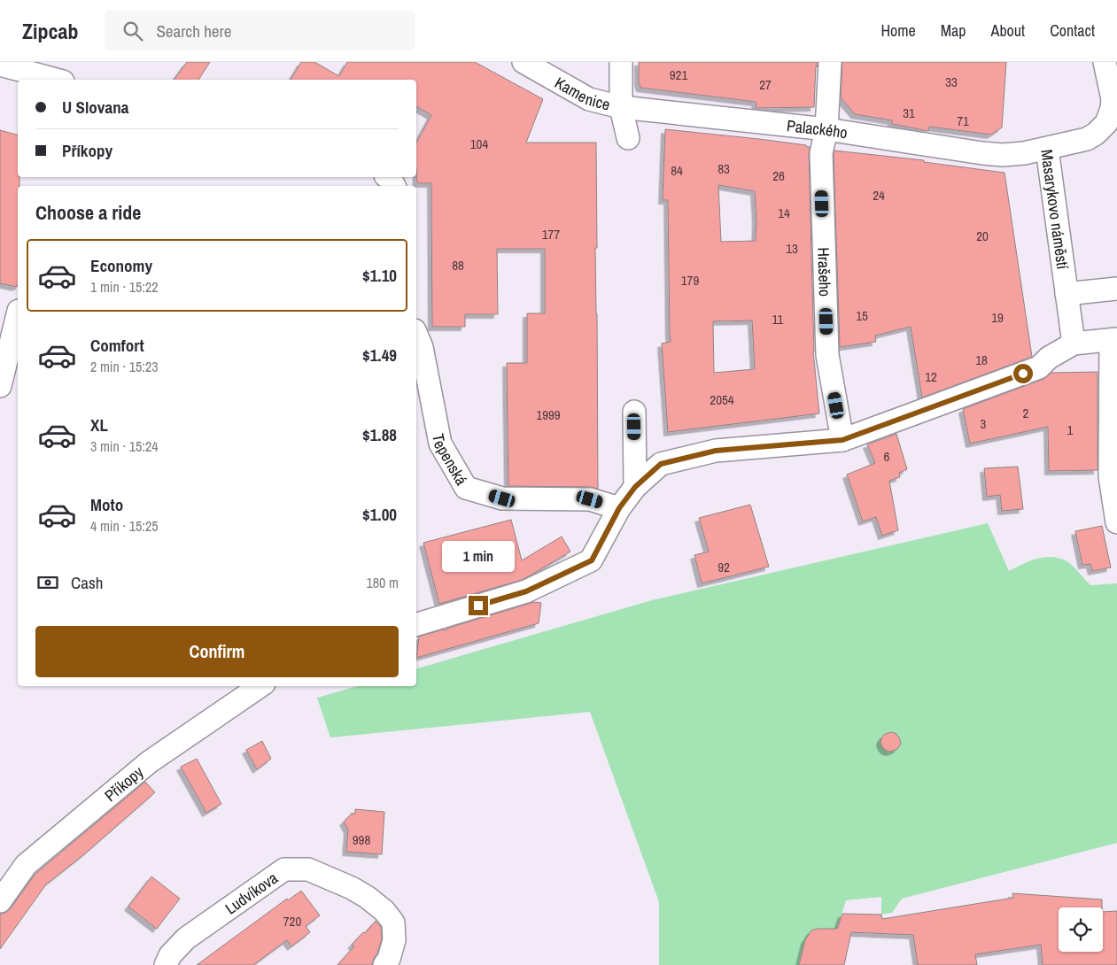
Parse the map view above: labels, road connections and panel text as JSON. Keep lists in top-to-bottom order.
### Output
{
  "streets": {
    "street": [
      "Kamenice",
      "Palackého",
      "Masarykovo náměstí",
      "Hrašeho",
      "Tepenská",
      "Příkopy",
      "Ludvíkova"
    ]
  },
  "crossings": [
    ["Kamenice", "Palackého"],
    ["Palackého", "Masarykovo náměstí"],
    ["Palackého", "Hrašeho"]
  ],
  "house_numbers": [
    "921",
    "33",
    "27",
    "31",
    "71",
    "104",
    "83",
    "84",
    "26",
    "24",
    "14",
    "177",
    "20",
    "13",
    "88",
    "179",
    "15",
    "19",
    "11",
    "18",
    "12",
    "2054",
    "2",
    "1999",
    "3",
    "1",
    "6",
    "92",
    "998",
    "720"
  ],
  "page": {
    "header": "Zipcab",
    "search": "Search here",
    "nav": [
      "Home",
      "Map",
      "About",
      "Contact"
    ],
    "banner": ["U Slovana", "Příkopy"],
    "heading": "Choose a ride",
    "list": [
      {
        "name": "Economy",
        "note": "1 min · 15:22",
        "value": "$1.10"
      },
      {
        "name": "Comfort",
        "note": "2 min · 15:23",
        "value": "$1.49"
      },
      {
        "name": "XL",
        "note": "3 min · 15:24",
        "value": "$1.88"
      },
      {
        "name": "Moto",
        "note": "4 min · 15:25",
        "value": "$1.00"
      }
    ],
    "bubble": "1 min",
    "pay": ["Cash", "180 m"],
    "buttons": "Confirm"
  }
}
